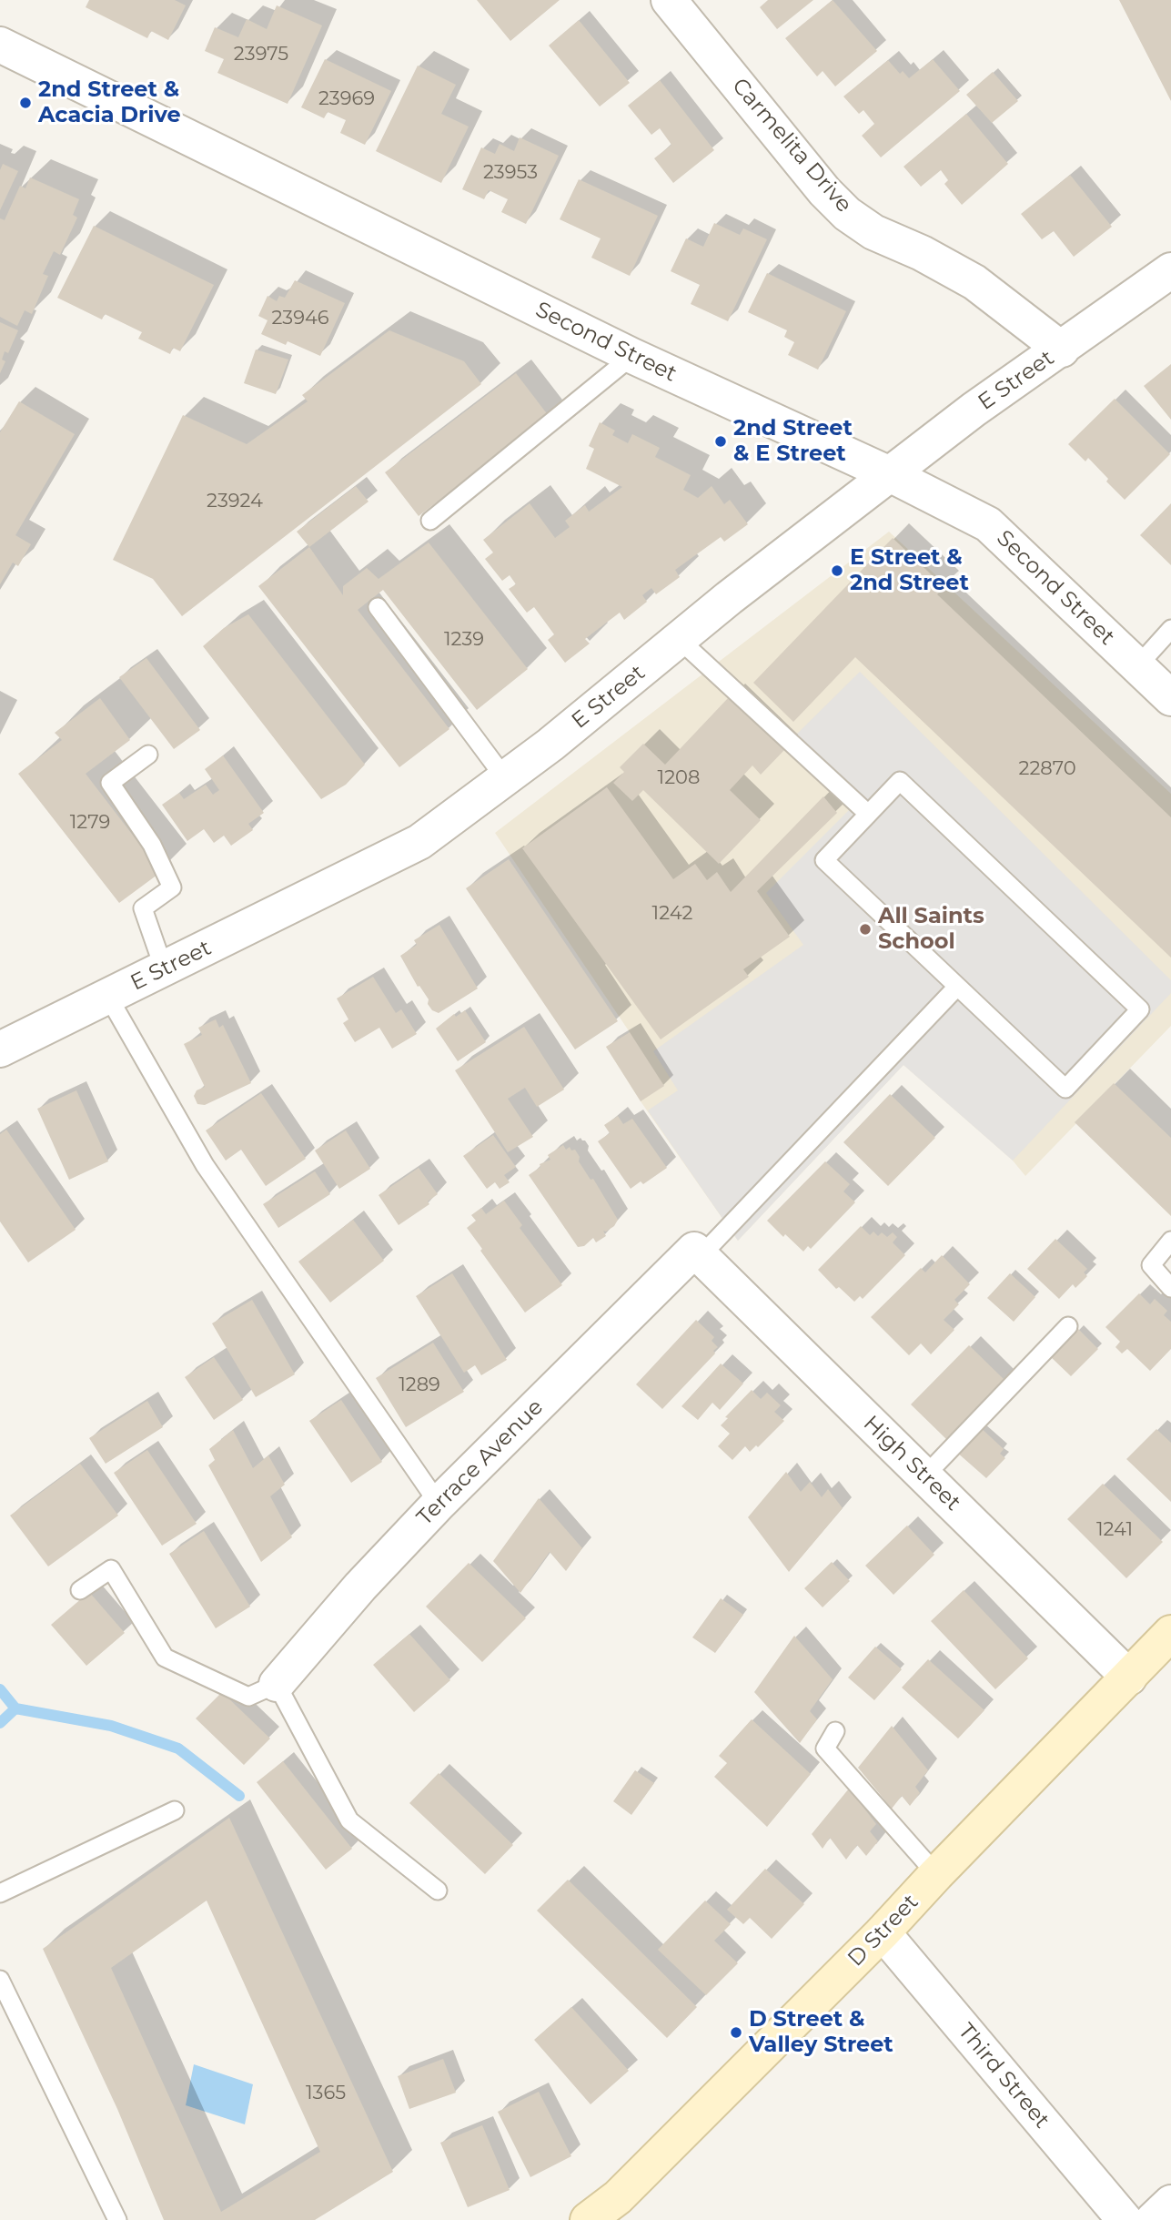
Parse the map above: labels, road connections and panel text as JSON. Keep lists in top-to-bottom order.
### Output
{
  "streets": {
    "main road": ["D Street"],
    "street": [
      "Carmelita Drive",
      "Second Street",
      "E Street",
      "Terrace Avenue",
      "High Street",
      "Third Street"
    ]
  },
  "crossings": [
    ["Carmelita Drive", "E Street"],
    ["Second Street", "E Street"],
    ["Terrace Avenue", "High Street"],
    ["High Street", "D Street"],
    ["D Street", "Third Street"]
  ],
  "places": [
    "2nd Street & Acacia Drive",
    "2nd Street & E Street",
    "E Street & 2nd Street",
    "All Saints School",
    "D Street & Valley Street"
  ],
  "house_numbers": [
    "23975",
    "23969",
    "23953",
    "23946",
    "23924",
    "1239",
    "22870",
    "1208",
    "1279",
    "1242",
    "1289",
    "1241",
    "1365"
  ]
}
